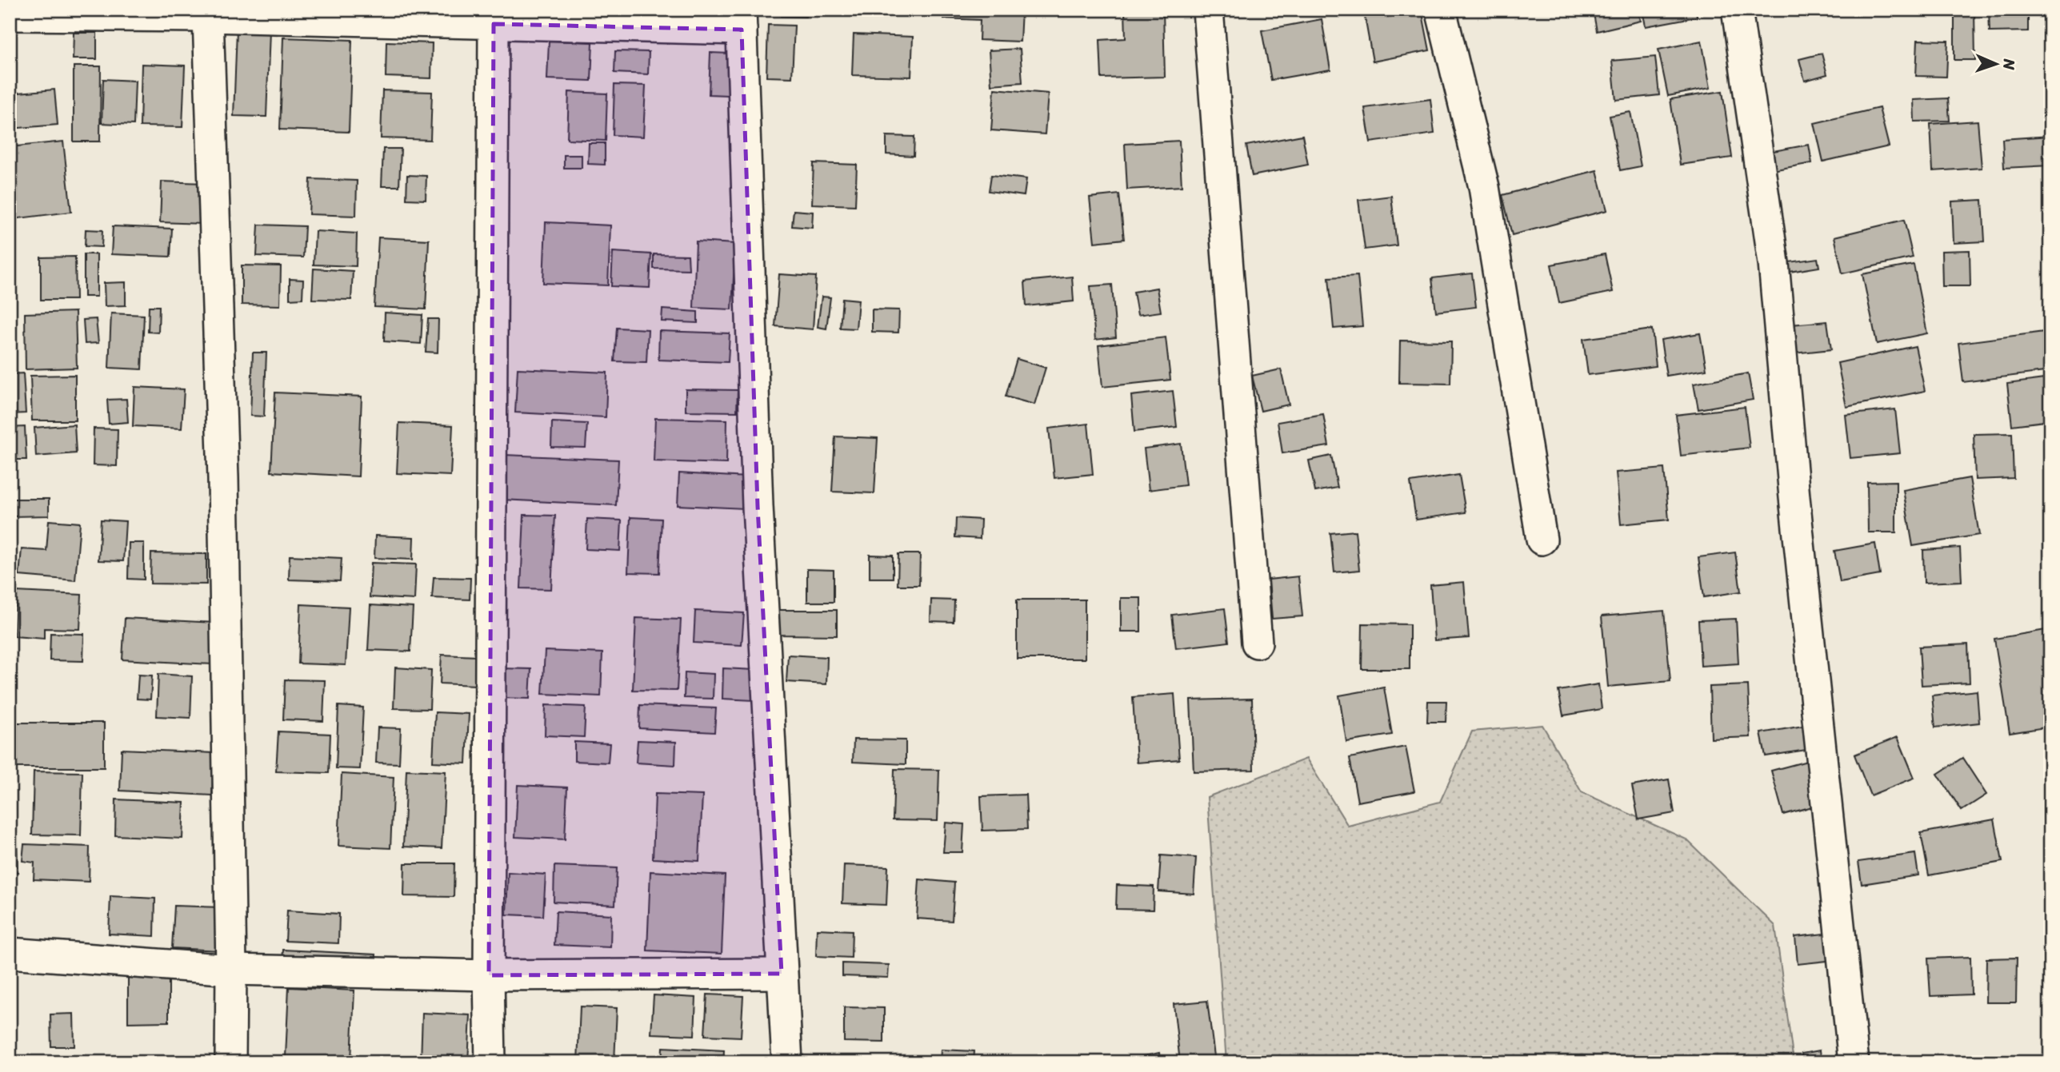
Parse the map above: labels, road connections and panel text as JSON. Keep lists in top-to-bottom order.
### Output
{
  "north": "right"
}
